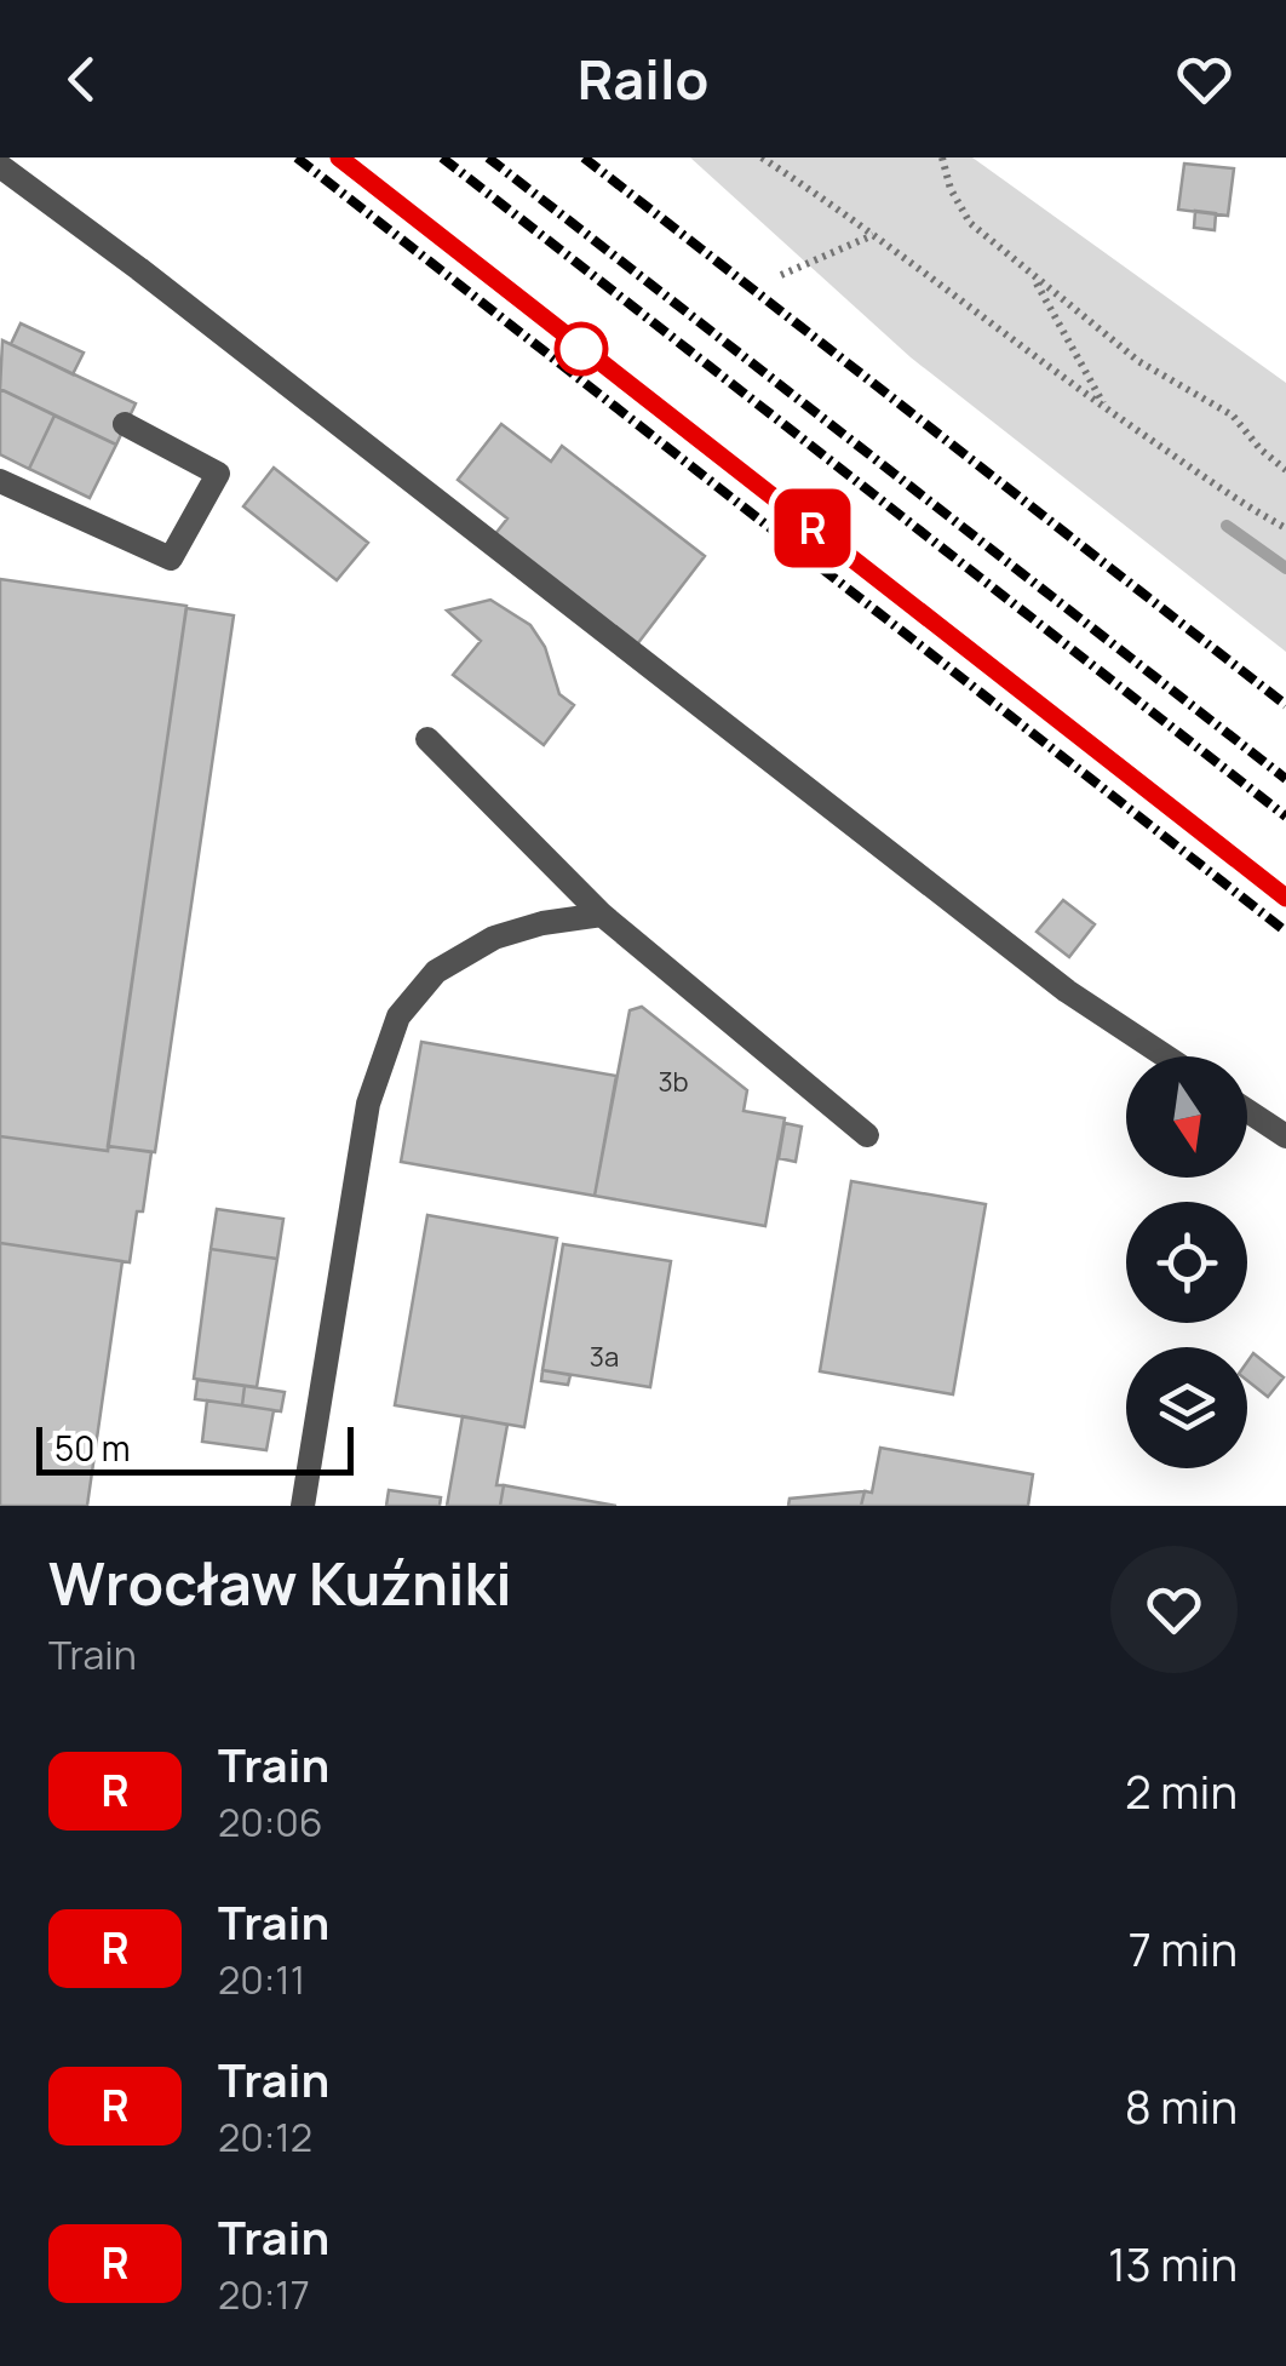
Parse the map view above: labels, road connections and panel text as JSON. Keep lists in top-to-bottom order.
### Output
{
  "house_numbers": ["3b", "3a"],
  "scale_bar": "50 m",
  "north": "bottom",
  "page": {
    "header": "Railo",
    "on_map": "R",
    "scale": "50 m",
    "heading": ["Wrocław Kuźniki", "Train"],
    "list": [
      {
        "mark": "R",
        "name": "Train",
        "note": "20:06",
        "value": "2 min"
      },
      {
        "mark": "R",
        "name": "Train",
        "note": "20:11",
        "value": "7 min"
      },
      {
        "mark": "R",
        "name": "Train",
        "note": "20:12",
        "value": "8 min"
      },
      {
        "mark": "R",
        "name": "Train",
        "note": "20:17",
        "value": "13 min"
      }
    ]
  }
}
